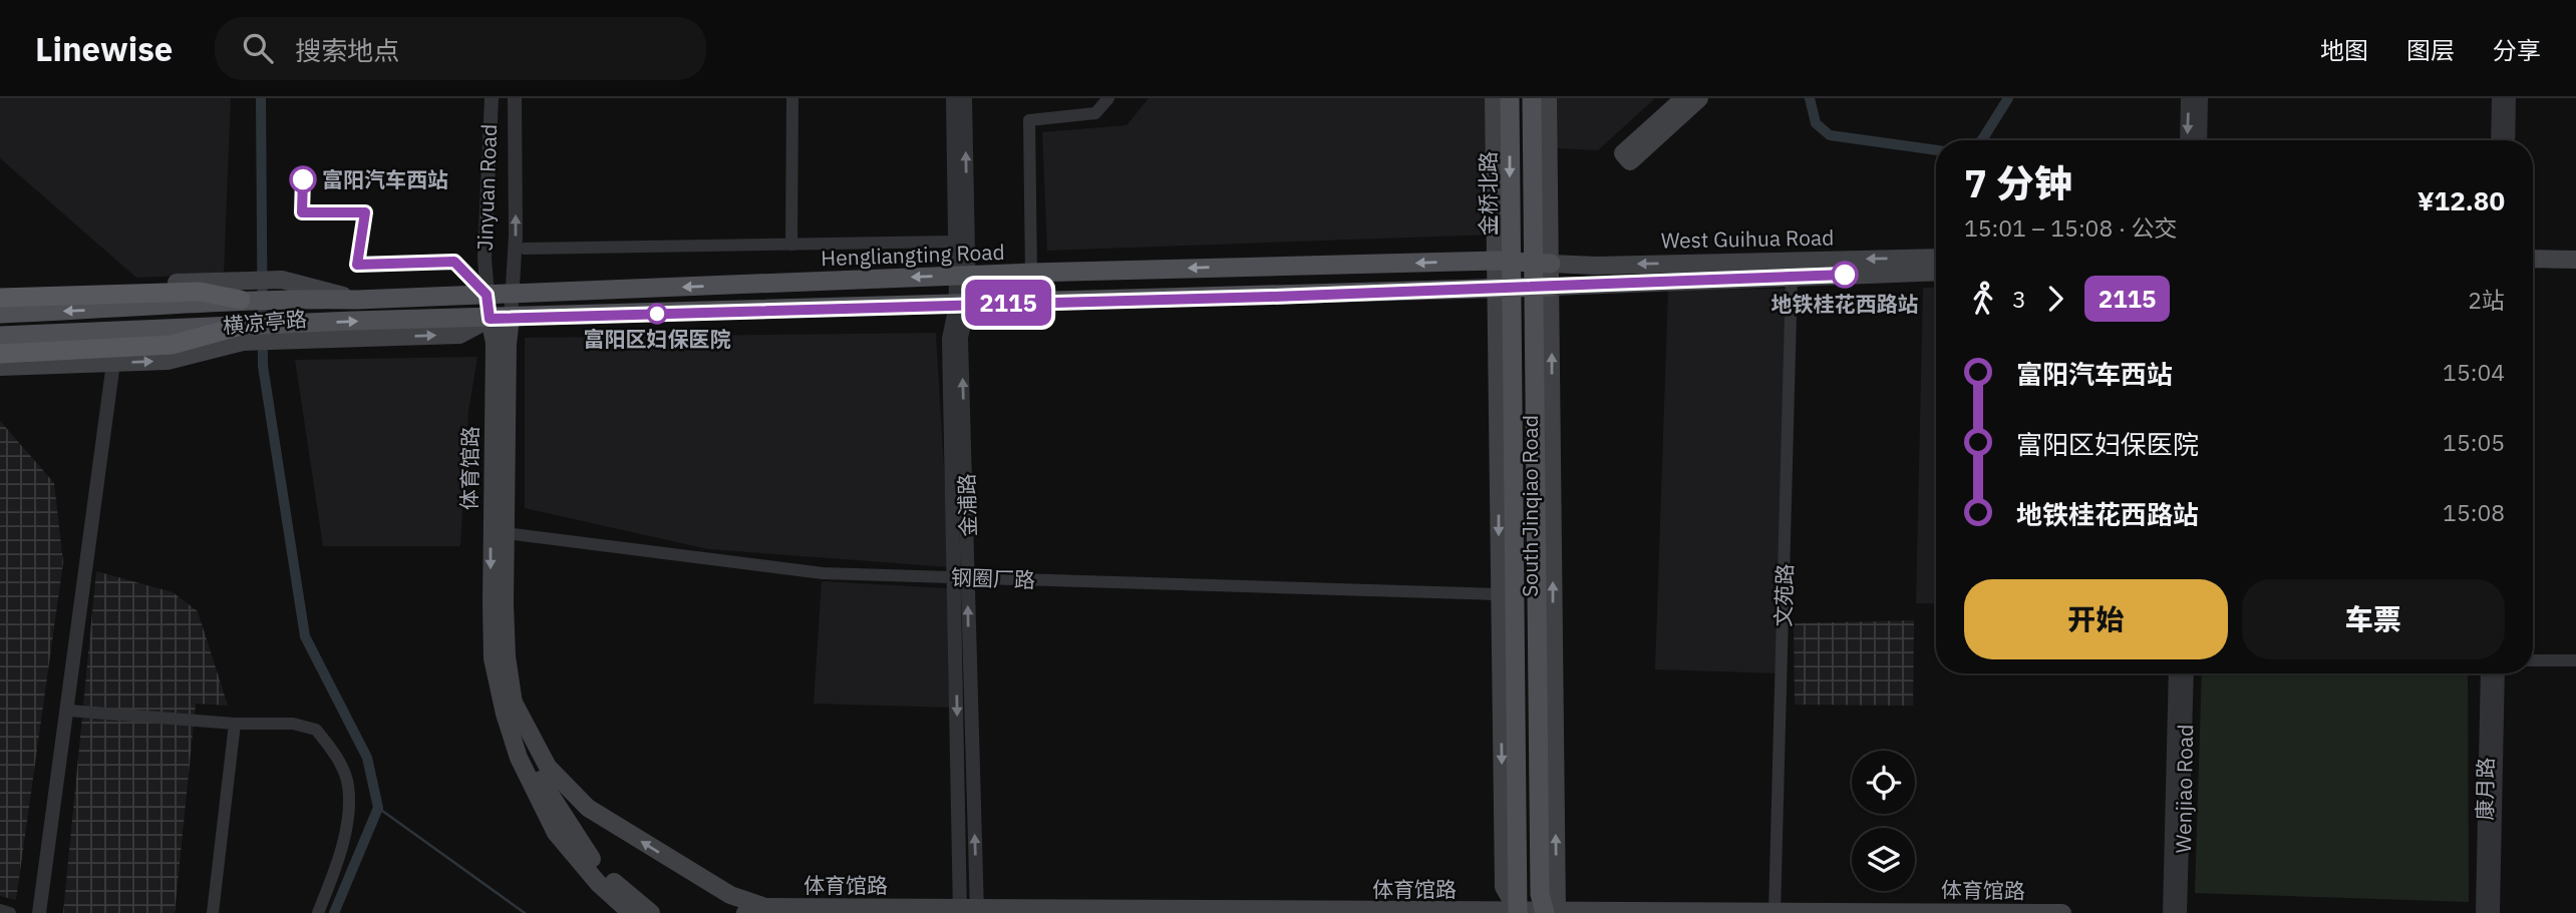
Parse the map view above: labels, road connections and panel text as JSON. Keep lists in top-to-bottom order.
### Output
{
  "streets": {
    "main road": [
      "金桥北路",
      "West Guihua Road",
      "Hengliangting Road",
      "横凉亭路",
      "体育馆路",
      "South Jinqiao Road"
    ],
    "street": [
      "Jinyuan Road",
      "金浦路",
      "钢圈厂路",
      "文苑路",
      "Wenjiao Road",
      "康月路"
    ]
  },
  "crossings": [
    ["Jinyuan Road", "Hengliangting Road"],
    ["Jinyuan Road", "横凉亭路"],
    ["Jinyuan Road", "体育馆路"],
    ["金桥北路", "Hengliangting Road"],
    ["金桥北路", "South Jinqiao Road"],
    ["West Guihua Road", "Hengliangting Road"],
    ["West Guihua Road", "South Jinqiao Road"],
    ["West Guihua Road", "文苑路"],
    ["Hengliangting Road", "横凉亭路"],
    ["Hengliangting Road", "金浦路"],
    ["横凉亭路", "体育馆路"],
    ["体育馆路", "金浦路"],
    ["体育馆路", "South Jinqiao Road"],
    ["体育馆路", "钢圈厂路"],
    ["体育馆路", "文苑路"],
    ["金浦路", "钢圈厂路"],
    ["South Jinqiao Road", "钢圈厂路"]
  ],
  "places": ["富阳汽车西站", "地铁桂花西路站", "富阳区妇保医院"],
  "lines": ["bus line 2115"],
  "page": {
    "header": "Linewise",
    "search": "搜索地点",
    "nav": ["地图", "图层", "分享"],
    "on_map": "2115",
    "heading": ["7 分钟", "15:01 – 15:08 · 公交", "¥12.80"],
    "legs": ["3", "2115", "2站"],
    "list": [
      {
        "name": "富阳汽车西站",
        "value": "15:04"
      },
      {
        "name": "富阳区妇保医院",
        "value": "15:05"
      },
      {
        "name": "地铁桂花西路站",
        "value": "15:08"
      }
    ],
    "buttons": ["开始", "车票"]
  }
}
